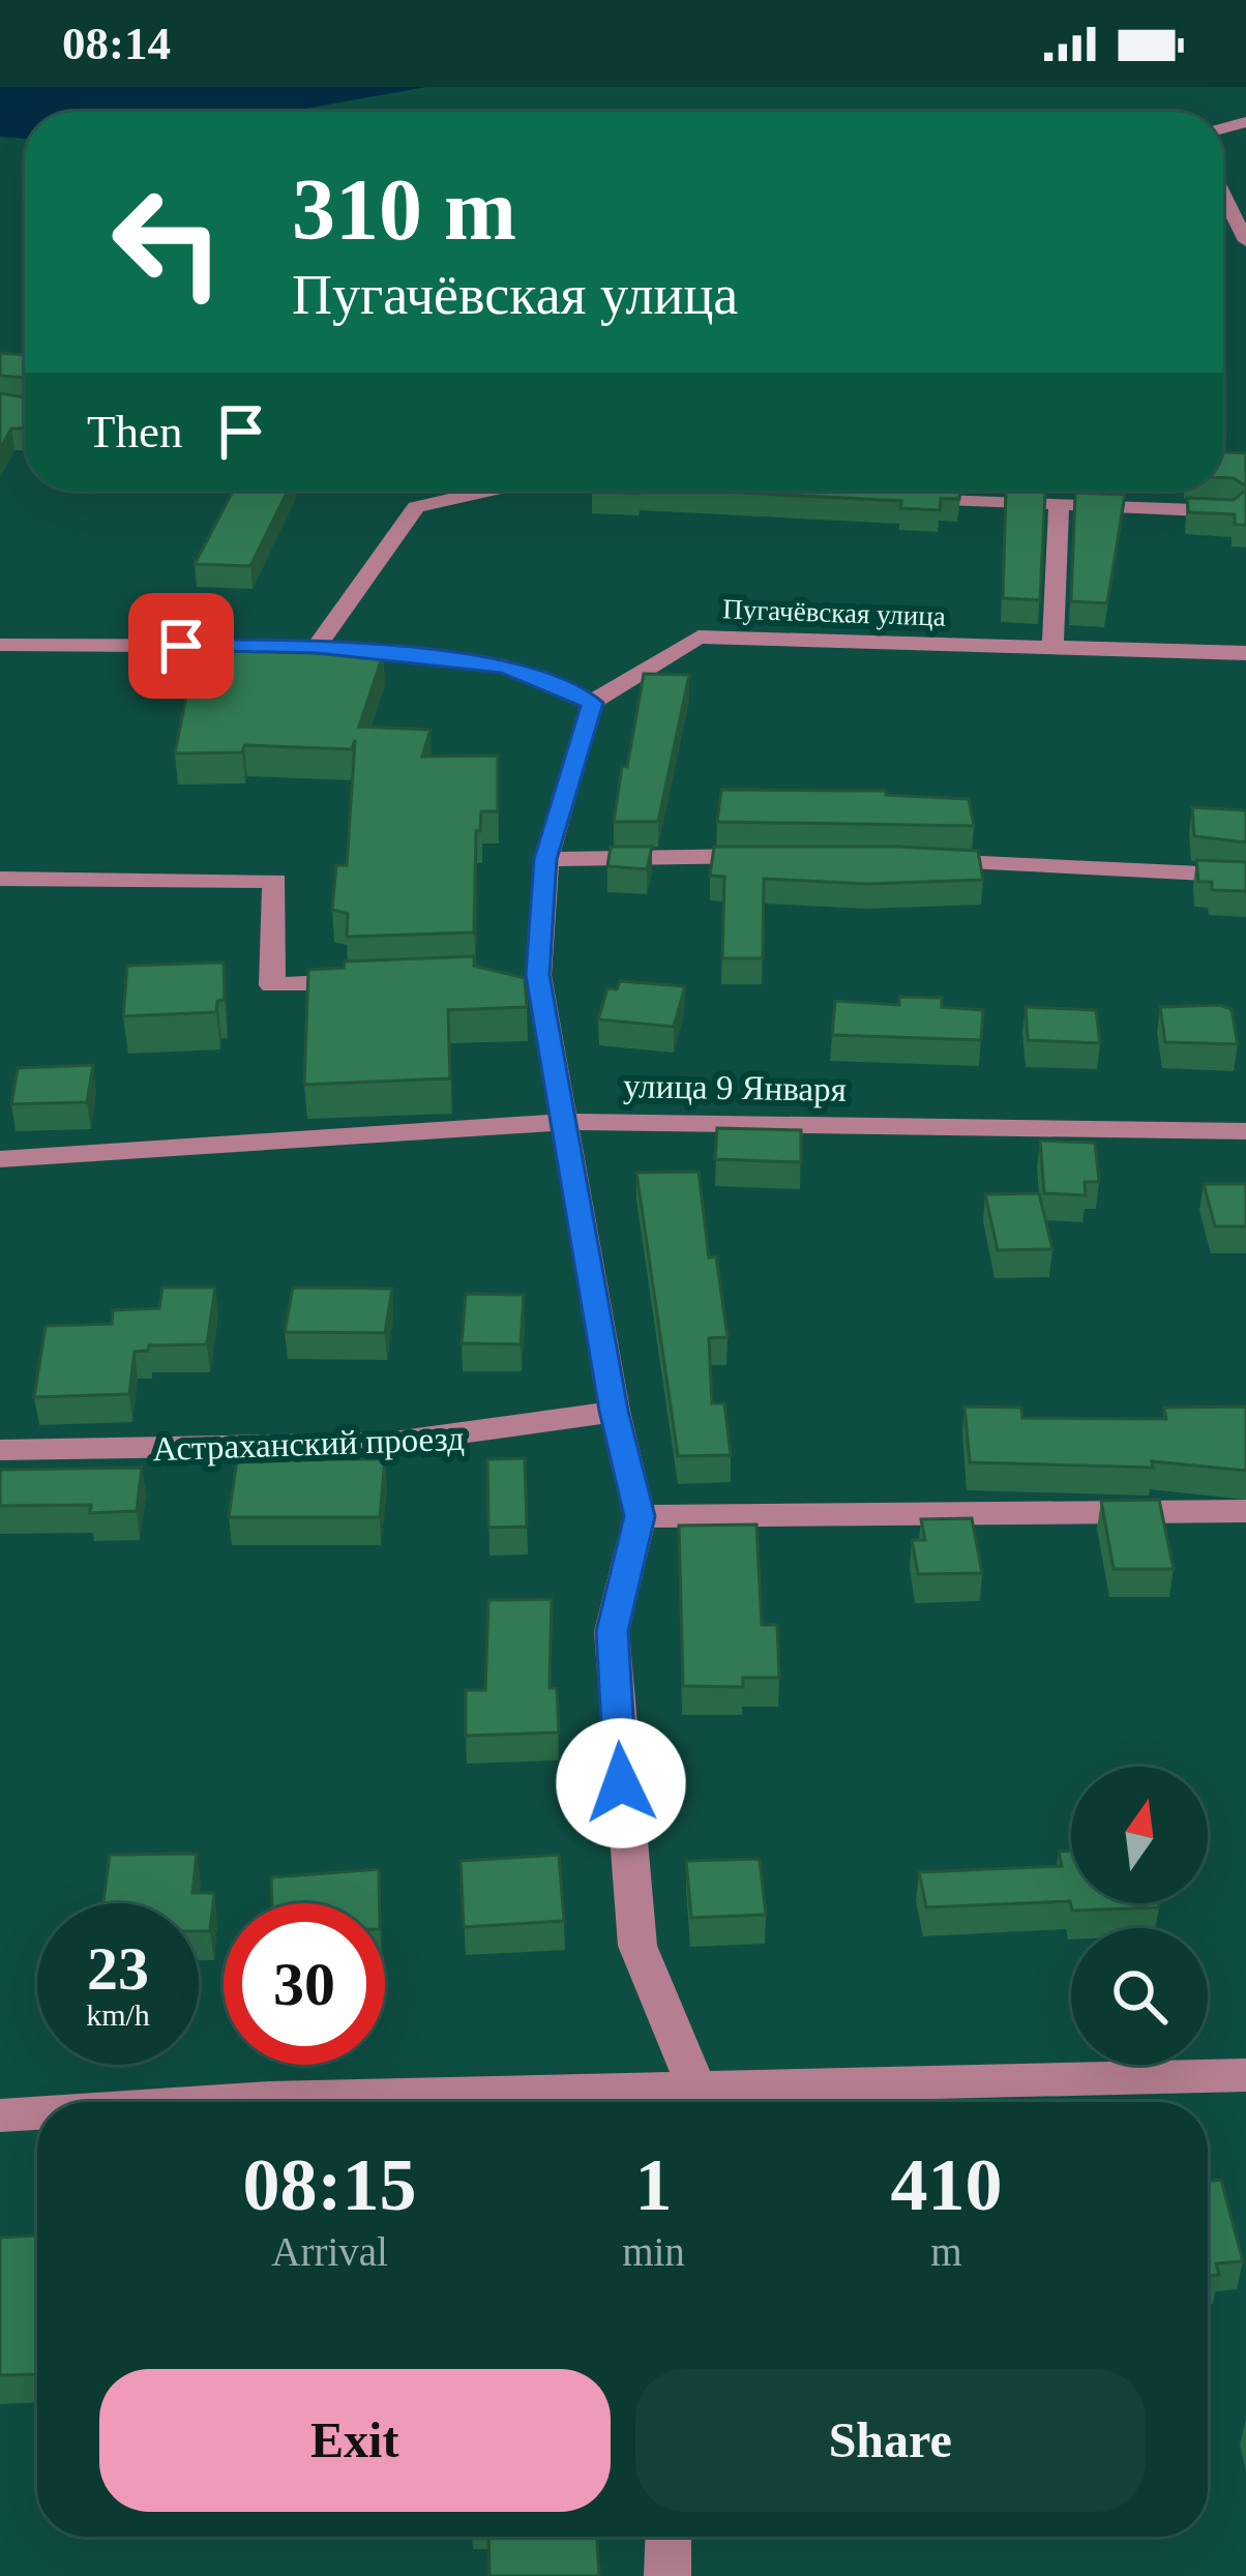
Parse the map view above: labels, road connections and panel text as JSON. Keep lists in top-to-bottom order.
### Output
{
  "streets": {
    "street": ["Пугачёвская улица", "улица 9 Января", "Астраханский проезд"]
  },
  "north": "top",
  "page": {
    "status": "08:14",
    "turn": ["310 m", "Пугачёвская улица"],
    "then": "Then",
    "speed": "23 km/h",
    "limit": "30",
    "eta": [
      "08:15",
      "Arrival",
      "1",
      "min",
      "410",
      "m"
    ],
    "buttons": ["Exit", "Share"]
  }
}
